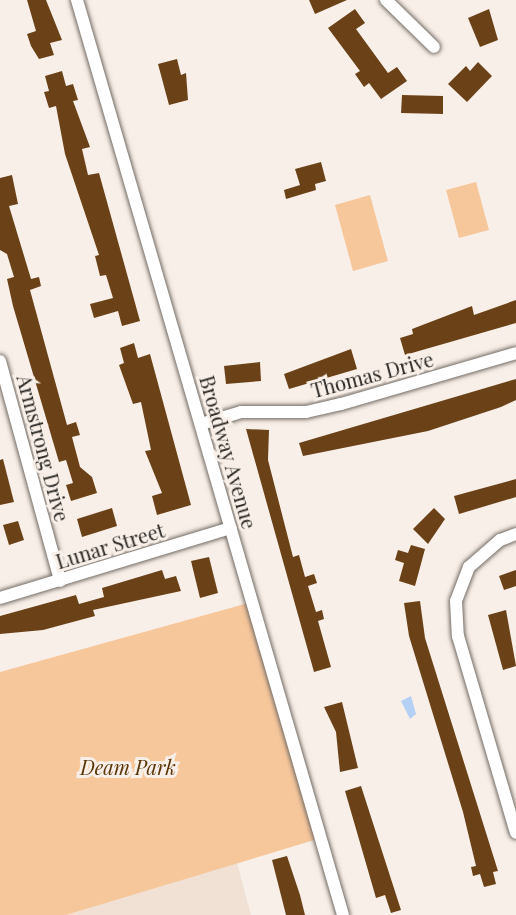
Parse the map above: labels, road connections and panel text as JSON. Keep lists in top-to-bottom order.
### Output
{
  "streets": {
    "street": [
      "Thomas Drive",
      "Armstrong Drive",
      "Broadway Avenue",
      "Lunar Street"
    ]
  },
  "crossings": [
    ["Thomas Drive", "Broadway Avenue"],
    ["Armstrong Drive", "Lunar Street"],
    ["Broadway Avenue", "Lunar Street"]
  ],
  "parks": ["Deam Park"]
}
